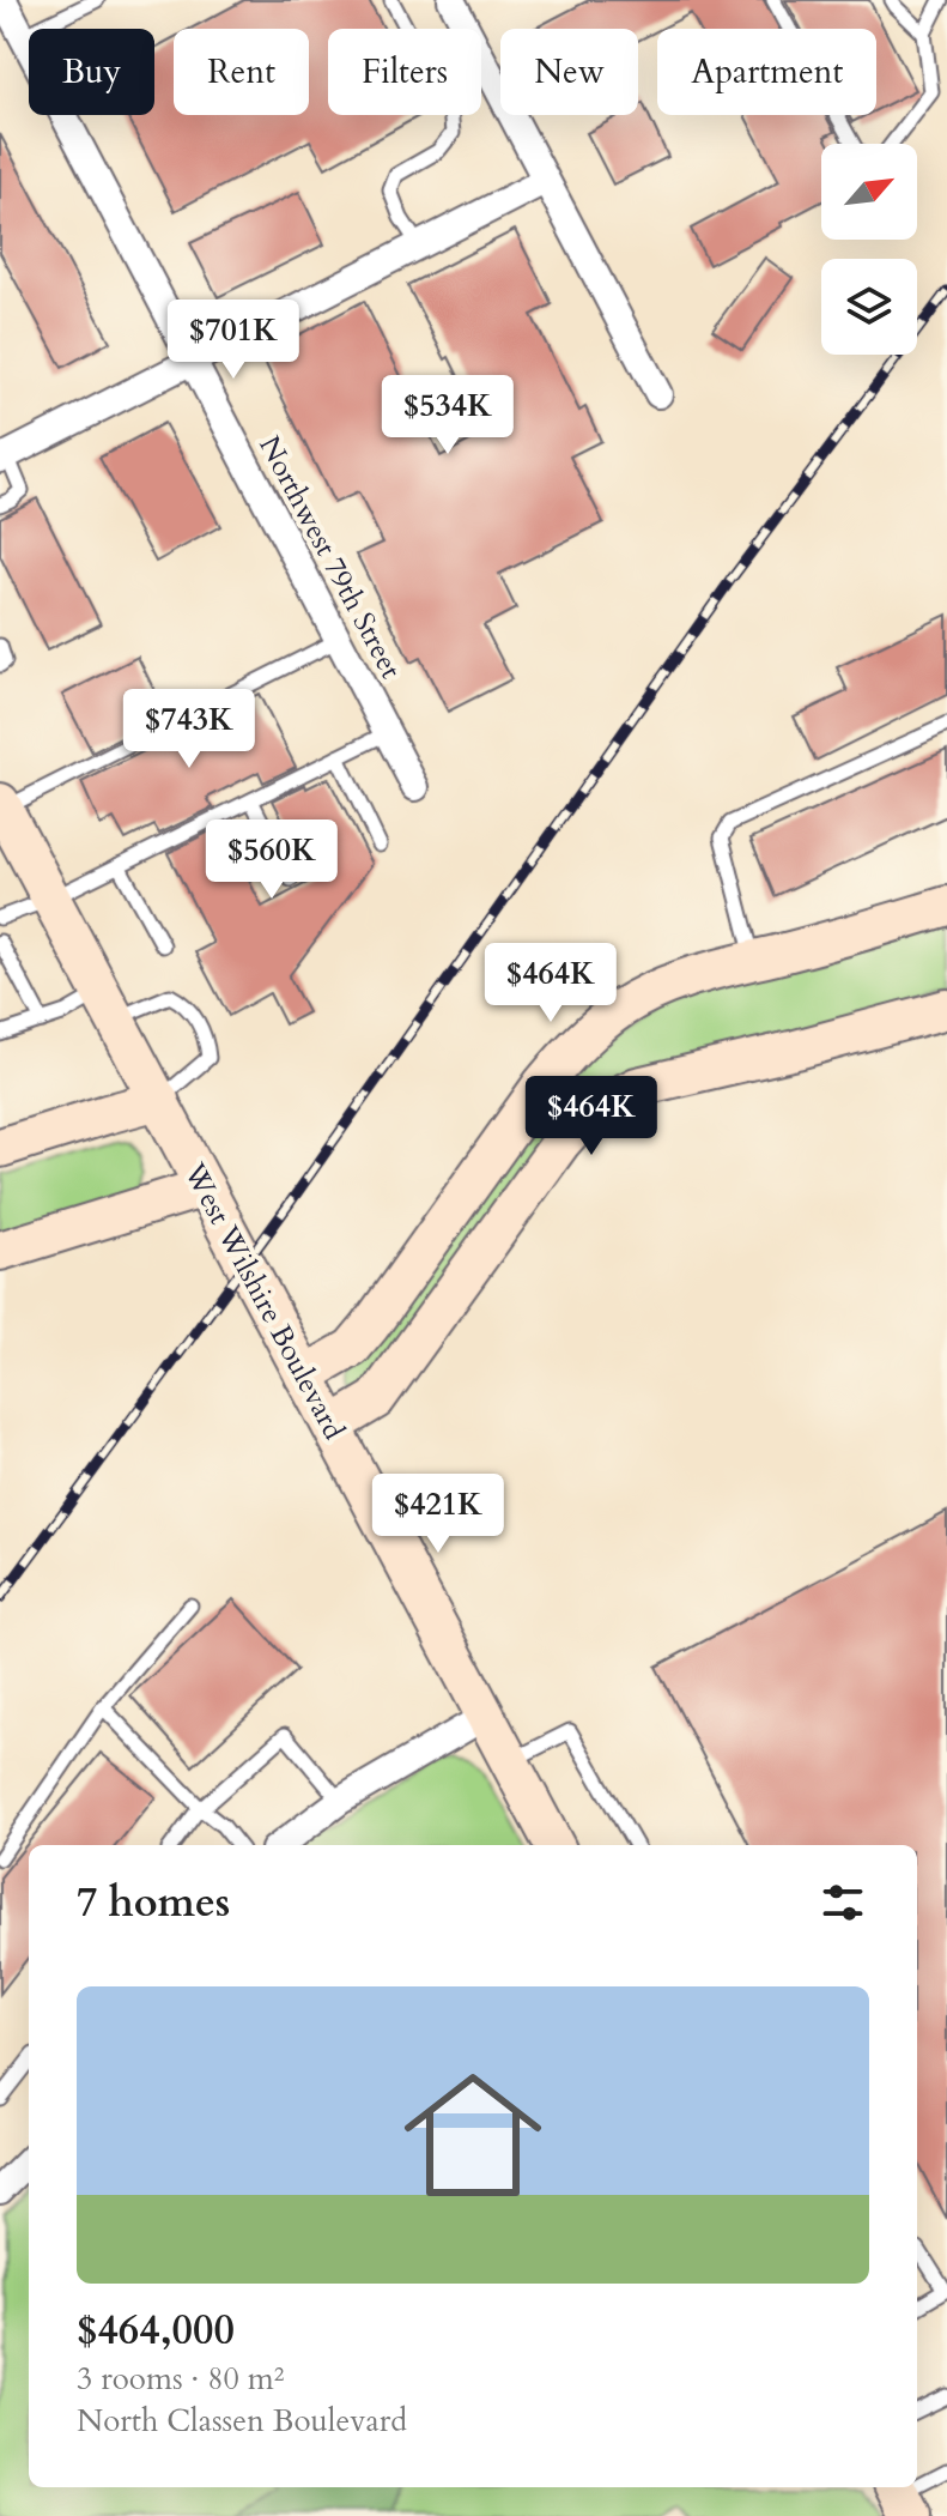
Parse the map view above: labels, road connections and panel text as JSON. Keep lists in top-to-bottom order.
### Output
{
  "streets": {
    "street": ["Northwest 79th Street", "West Wilshire Boulevard"]
  },
  "north": "top right",
  "page": {
    "chip": [
      "Buy",
      "Rent",
      "Filters",
      "New",
      "Apartment"
    ],
    "price": [
      "$701K",
      "$534K",
      "$743K",
      "$560K",
      "$464K",
      "$464K",
      "$421K"
    ],
    "heading": "7 homes",
    "list": [
      {
        "name": "$464,000",
        "note": "3 rooms · 80 m² · North Classen Boulevard"
      }
    ]
  }
}
